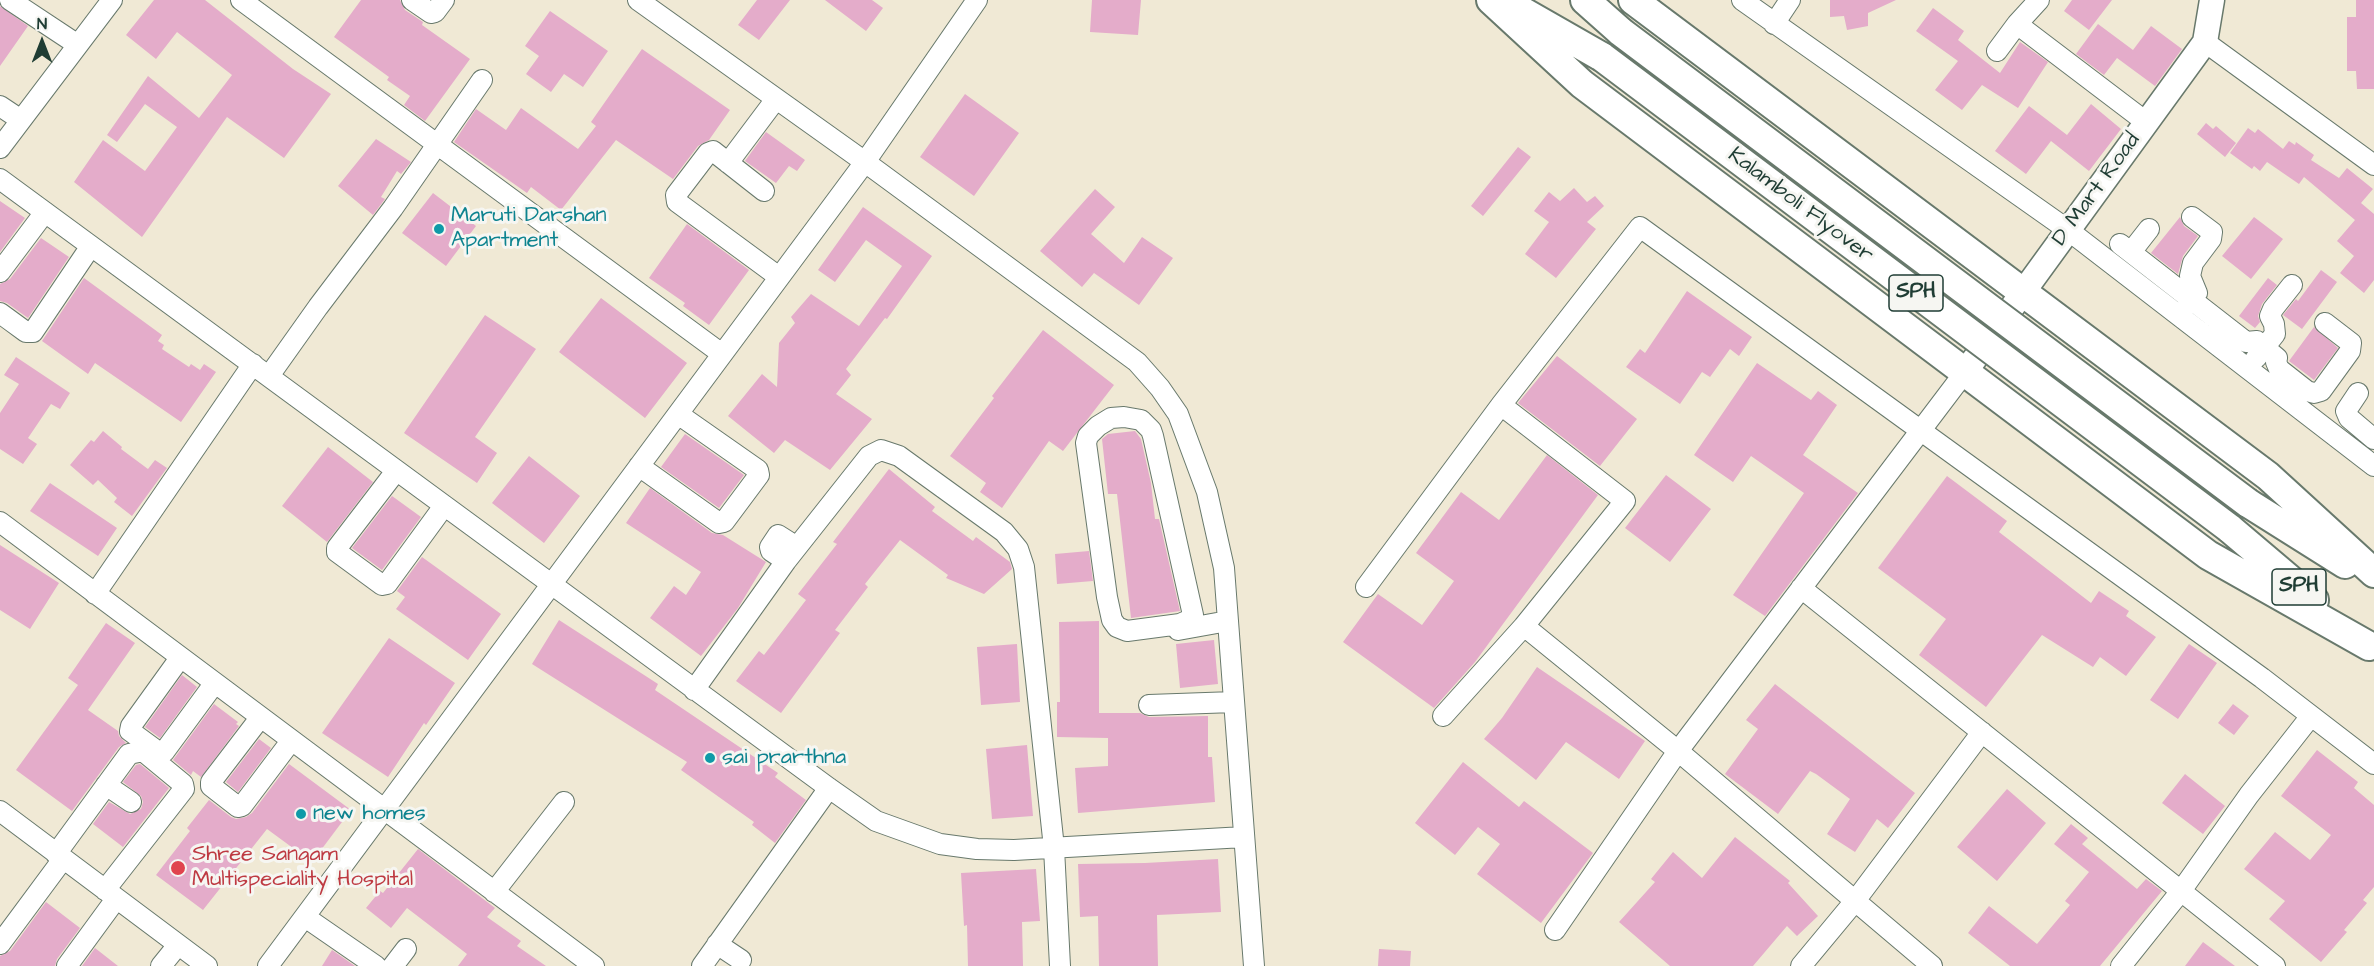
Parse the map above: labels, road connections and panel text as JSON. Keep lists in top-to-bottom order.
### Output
{
  "streets": {
    "highway": ["Kalamboli Flyover", "SPH"],
    "main road": ["D Mart Road"]
  },
  "places": [
    "Maruti Darshan Apartment",
    "sai prarthna",
    "new homes",
    "Shree Sangam Multispeciality Hospital"
  ],
  "north": "top"
}
